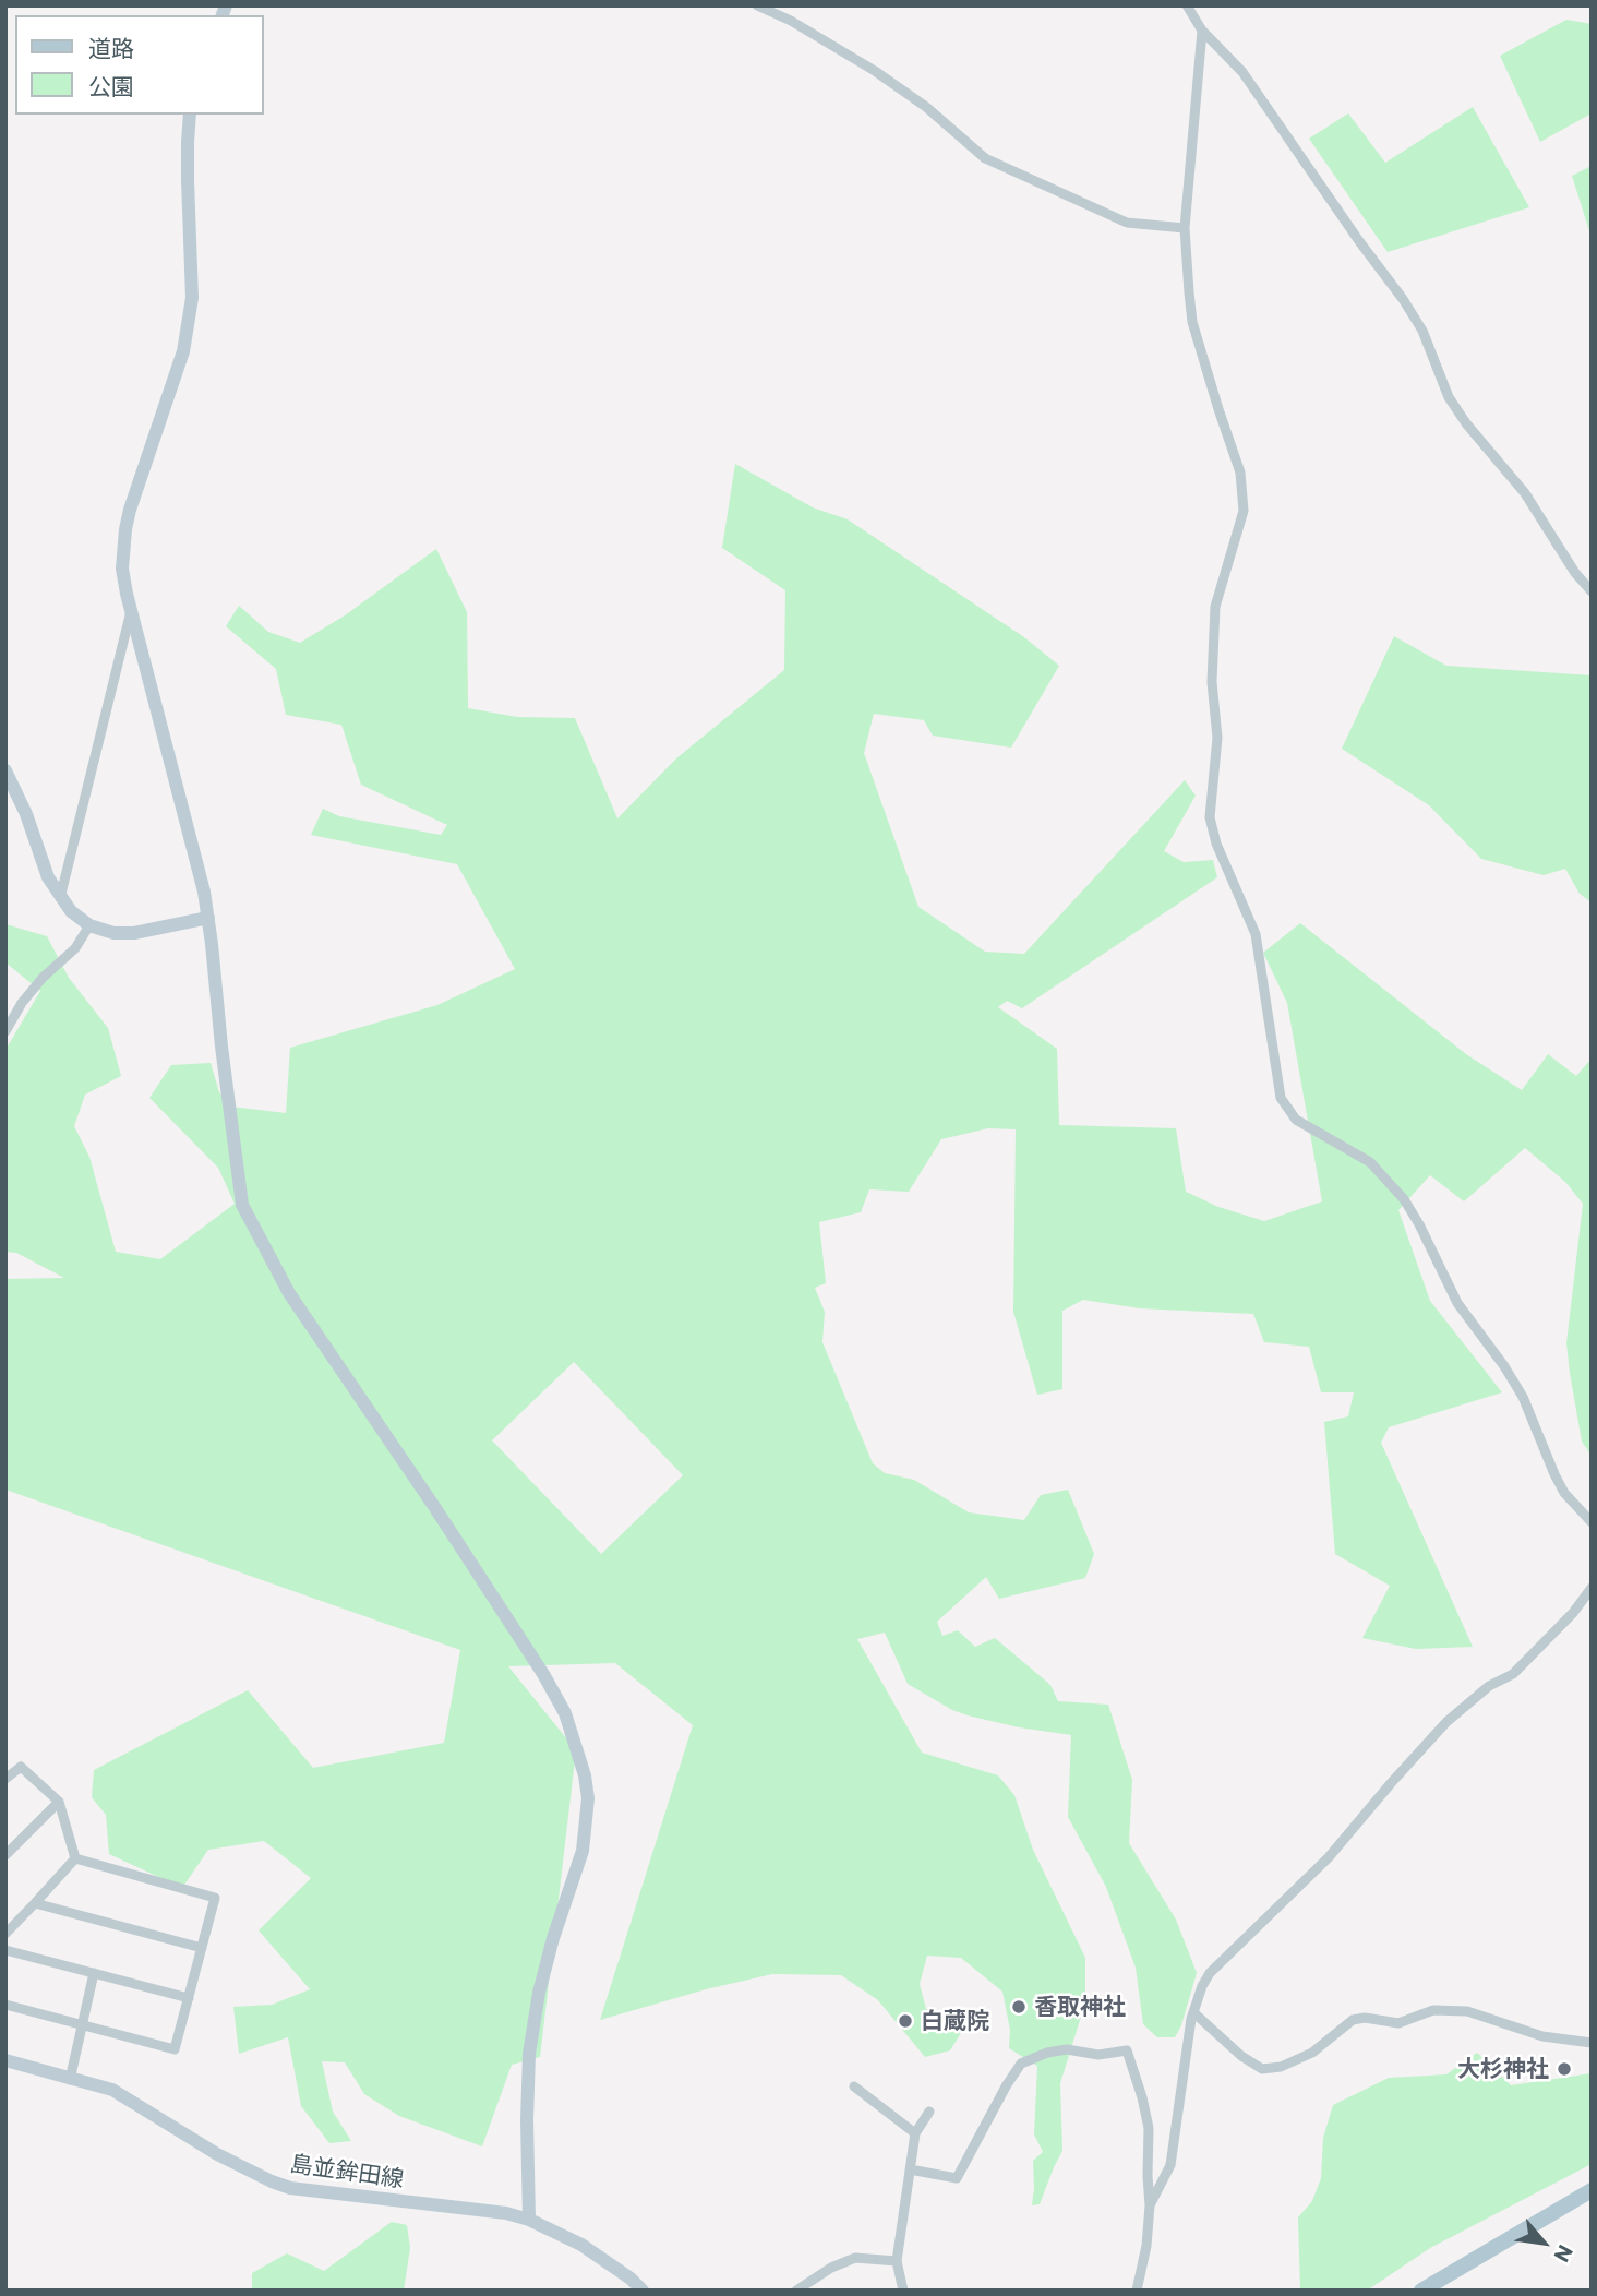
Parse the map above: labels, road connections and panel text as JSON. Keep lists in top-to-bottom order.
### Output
{
  "streets": {
    "street": ["島並鉾田線"]
  },
  "places": ["香取神社", "白蔵院", "大杉神社"],
  "legend": ["道路", "公園"],
  "north": "bottom right"
}
